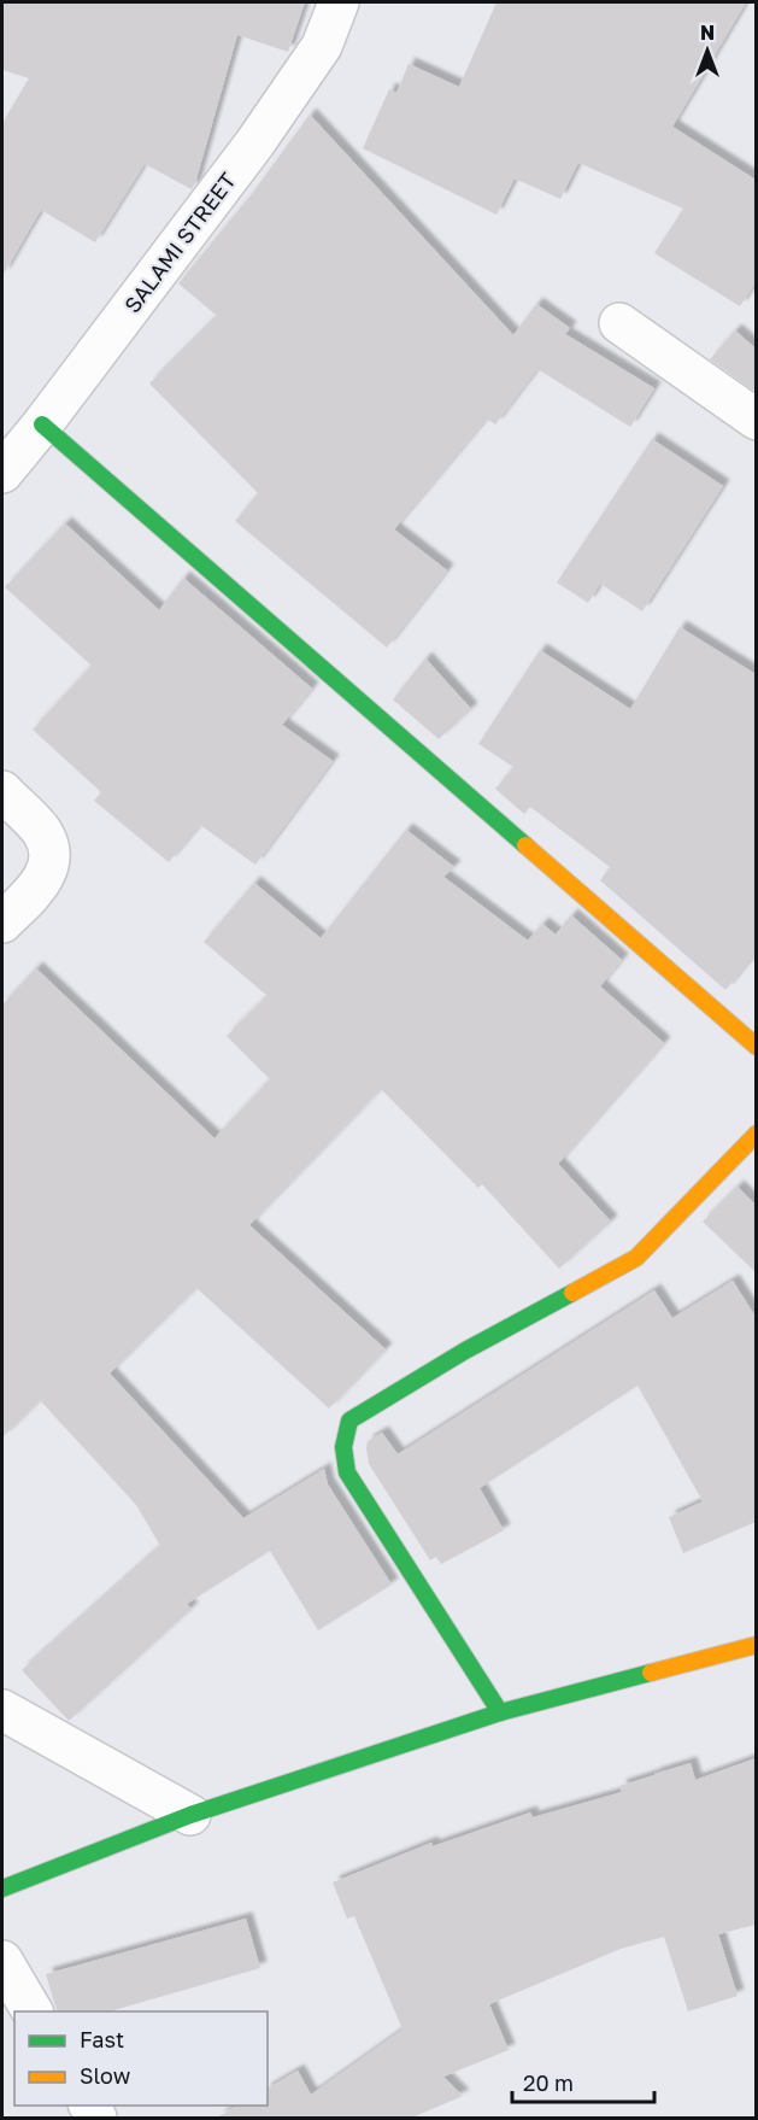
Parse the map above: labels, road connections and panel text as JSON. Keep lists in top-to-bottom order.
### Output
{
  "streets": {
    "street": ["SALAMI STREET"]
  },
  "legend": ["Fast", "Slow"],
  "scale_bar": "20 m",
  "north": "top"
}
